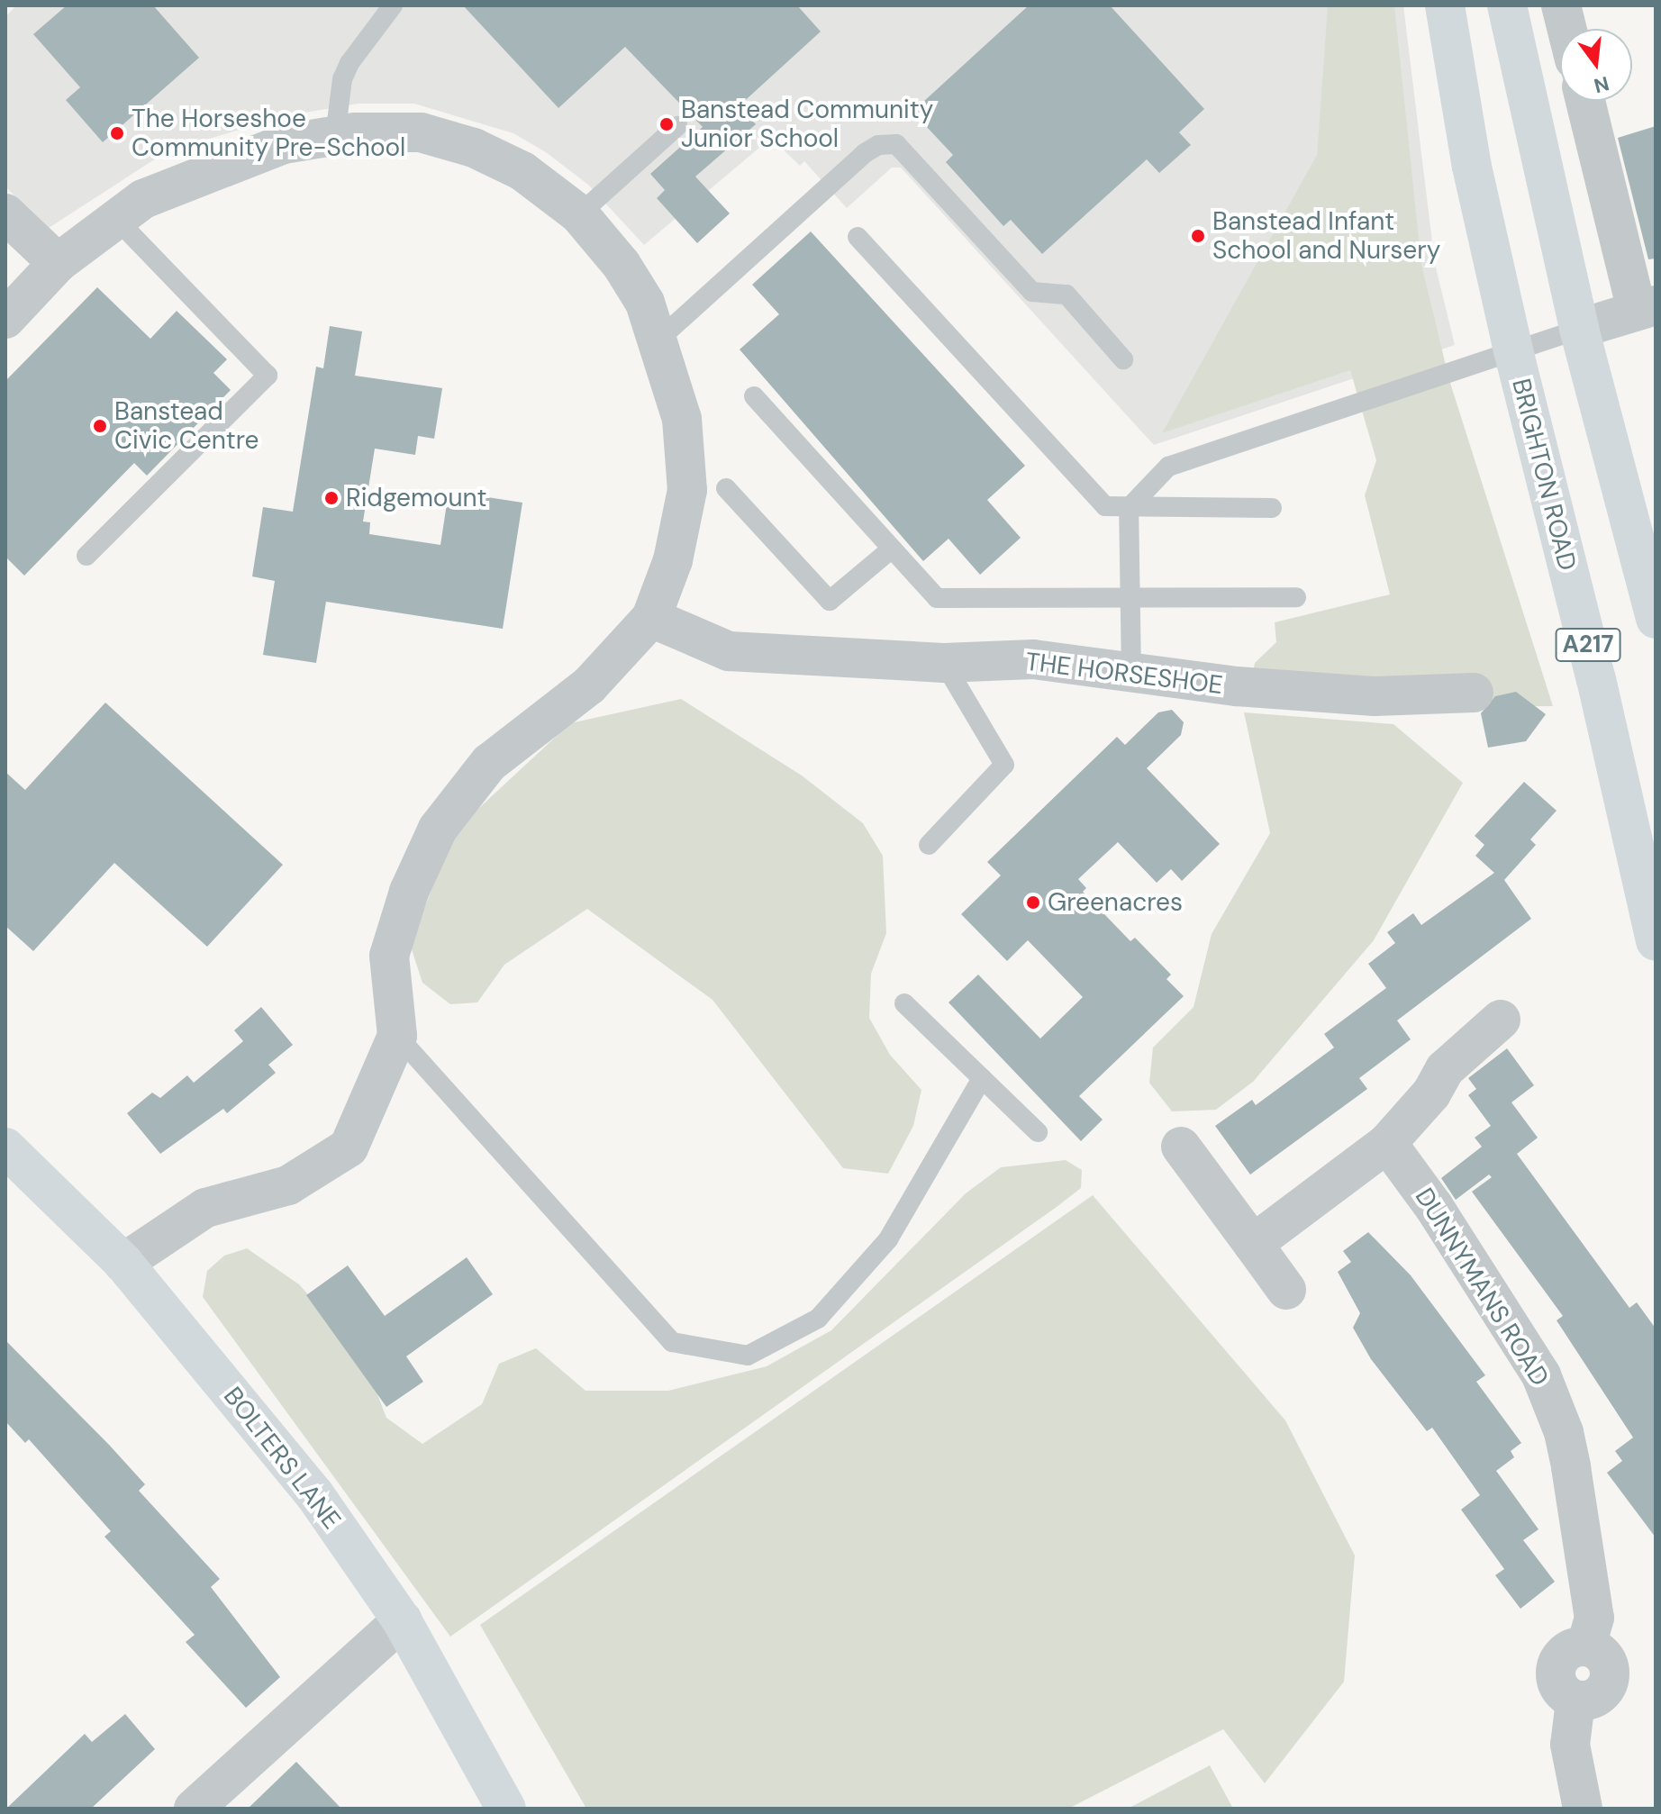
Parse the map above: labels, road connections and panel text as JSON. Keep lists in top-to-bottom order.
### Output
{
  "streets": {
    "main road": ["BRIGHTON ROAD", "A217", "BOLTERS LANE"],
    "street": ["THE HORSESHOE", "DUNNYMANS ROAD"]
  },
  "places": [
    "Banstead Community Junior School",
    "The Horseshoe Community Pre-School",
    "Banstead Infant School and Nursery",
    "Banstead Civic Centre",
    "Ridgemount",
    "Greenacres"
  ],
  "north": "bottom"
}
